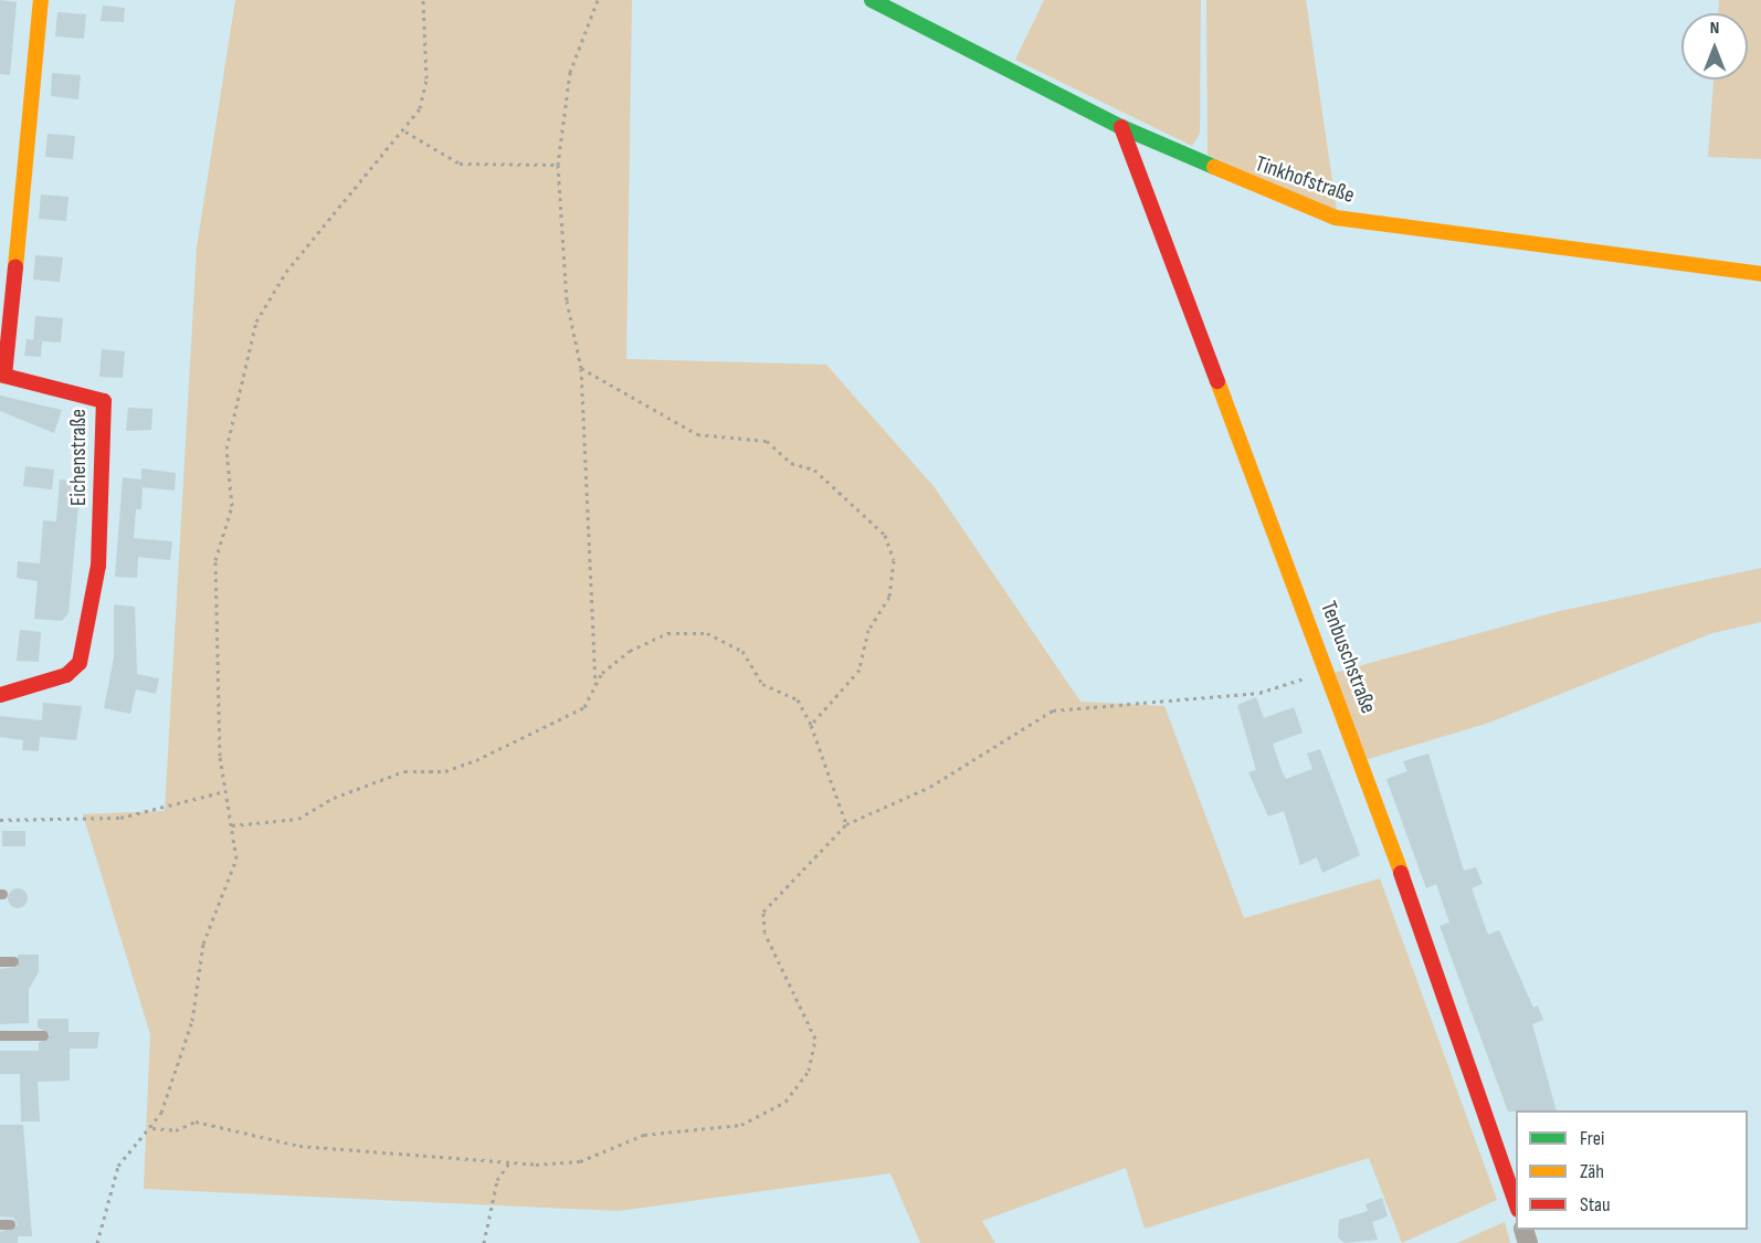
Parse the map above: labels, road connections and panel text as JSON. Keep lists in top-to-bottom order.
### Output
{
  "streets": {
    "street": ["Tinkhofstraße", "Eichenstraße", "Tenbuschstraße"]
  },
  "crossings": [
    ["Tinkhofstraße", "Tenbuschstraße"]
  ],
  "legend": ["Frei", "Zäh", "Stau"],
  "north": "top"
}
